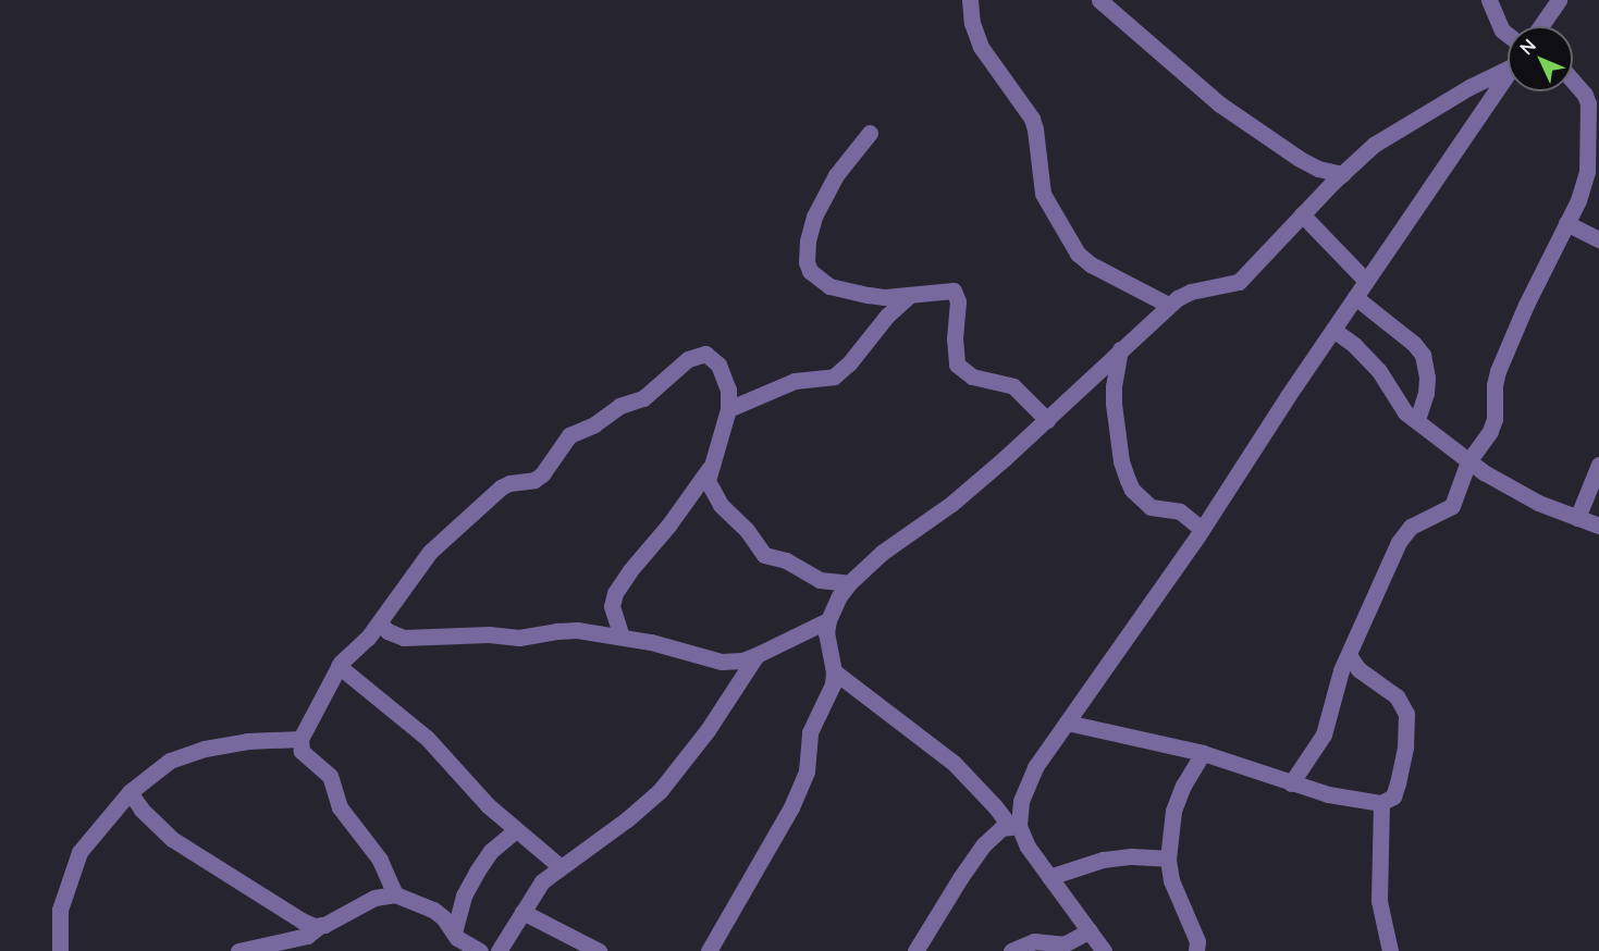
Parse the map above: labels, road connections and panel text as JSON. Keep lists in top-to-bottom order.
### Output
{
  "north": "top left"
}
